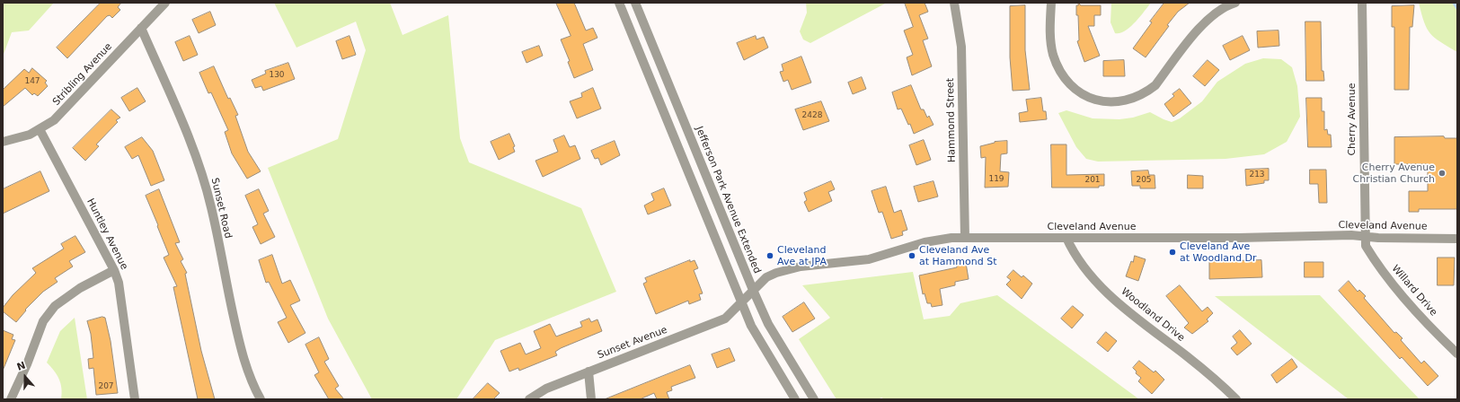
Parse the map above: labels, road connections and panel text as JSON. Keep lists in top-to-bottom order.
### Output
{
  "streets": {
    "street": [
      "Stribling Avenue",
      "Cherry Avenue",
      "Hammond Street",
      "Jefferson Park Avenue Extended",
      "Sunset Road",
      "Cleveland Avenue",
      "Huntley Avenue",
      "Willard Drive",
      "Woodland Drive",
      "Sunset Avenue"
    ]
  },
  "crossings": [
    ["Stribling Avenue", "Sunset Road"],
    ["Stribling Avenue", "Huntley Avenue"],
    ["Cherry Avenue", "Cleveland Avenue"],
    ["Cherry Avenue", "Willard Drive"],
    ["Hammond Street", "Cleveland Avenue"],
    ["Jefferson Park Avenue Extended", "Cleveland Avenue"],
    ["Cleveland Avenue", "Willard Drive"],
    ["Cleveland Avenue", "Woodland Drive"],
    ["Cleveland Avenue", "Sunset Avenue"]
  ],
  "places": [
    "Cherry Avenue Christian Church",
    "Cleveland Ave at Woodland Dr",
    "Cleveland Ave at JPA",
    "Cleveland Ave at Hammond St"
  ],
  "house_numbers": [
    "130",
    "147",
    "2428",
    "213",
    "119",
    "201",
    "205",
    "207"
  ],
  "north": "top"
}
